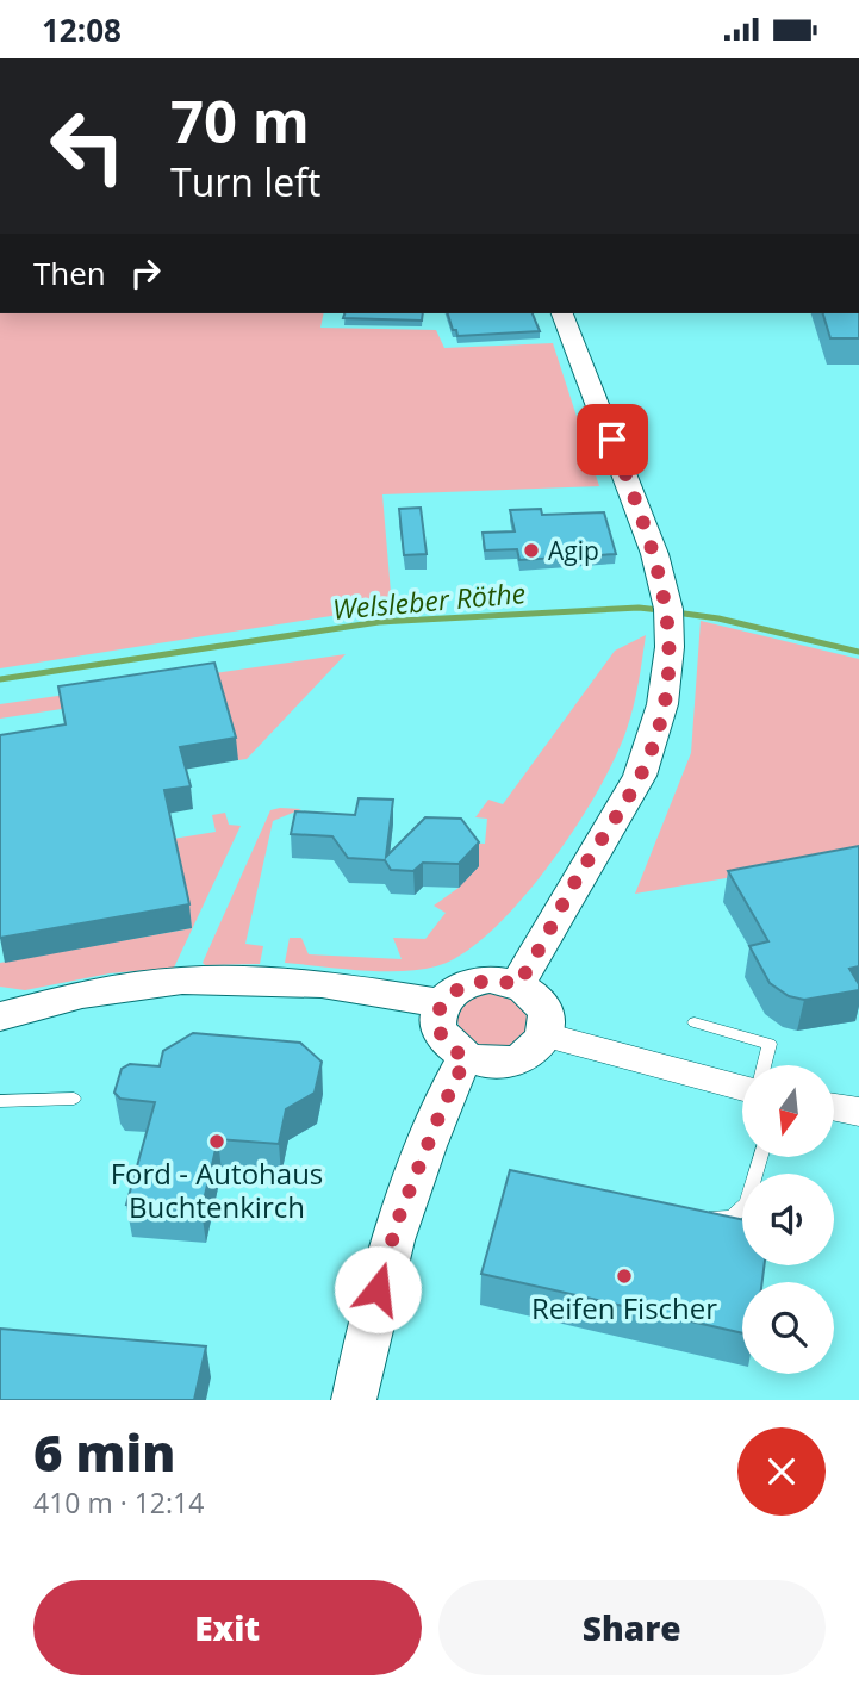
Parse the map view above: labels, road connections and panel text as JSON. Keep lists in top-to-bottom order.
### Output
{
  "water": ["Welsleber Röthe"],
  "places": ["Agip", "Ford - Autohaus Buchtenkirch", "Reifen Fischer"],
  "north": "bottom",
  "page": {
    "status": "12:08",
    "turn": ["70 m", "Turn left"],
    "then": "Then",
    "heading": ["6 min", "410 m · 12:14"],
    "buttons": ["Exit", "Share"]
  }
}
